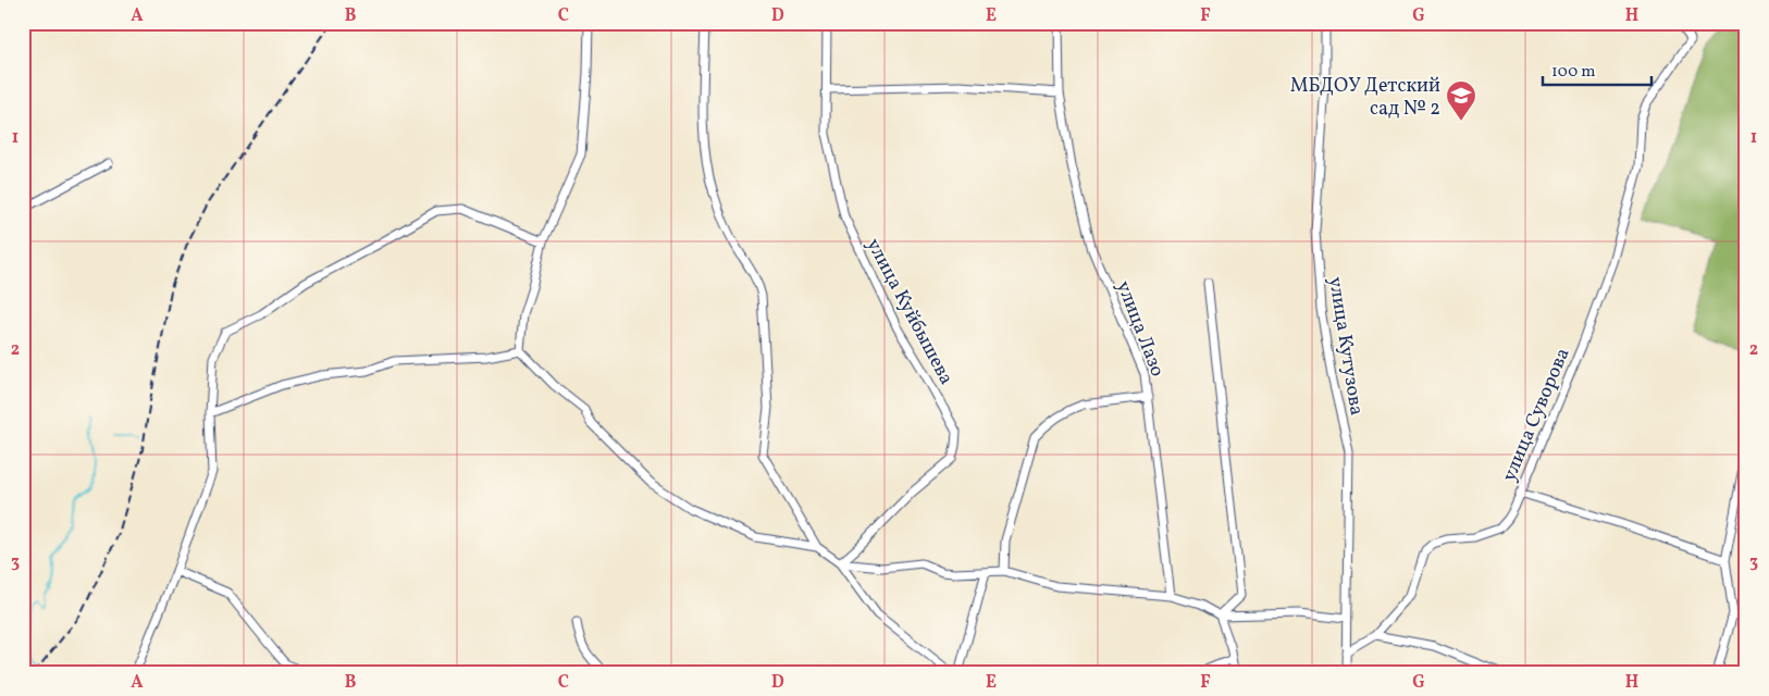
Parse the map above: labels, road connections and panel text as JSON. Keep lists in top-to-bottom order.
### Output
{
  "streets": {
    "street": [
      "улица Куйбышева",
      "улица Лазо",
      "улица Кутузова",
      "улица Суворова"
    ]
  },
  "crossings": [
    ["улица Кутузова", "улица Суворова"]
  ],
  "places": {
    "school or university": ["МБДОУ Детский сад № 2"]
  },
  "scale_bar": "100 m",
  "grid": {
    "columns": [
      "A",
      "B",
      "C",
      "D",
      "E",
      "F",
      "G",
      "H"
    ],
    "rows": ["1", "2", "3"]
  }
}
